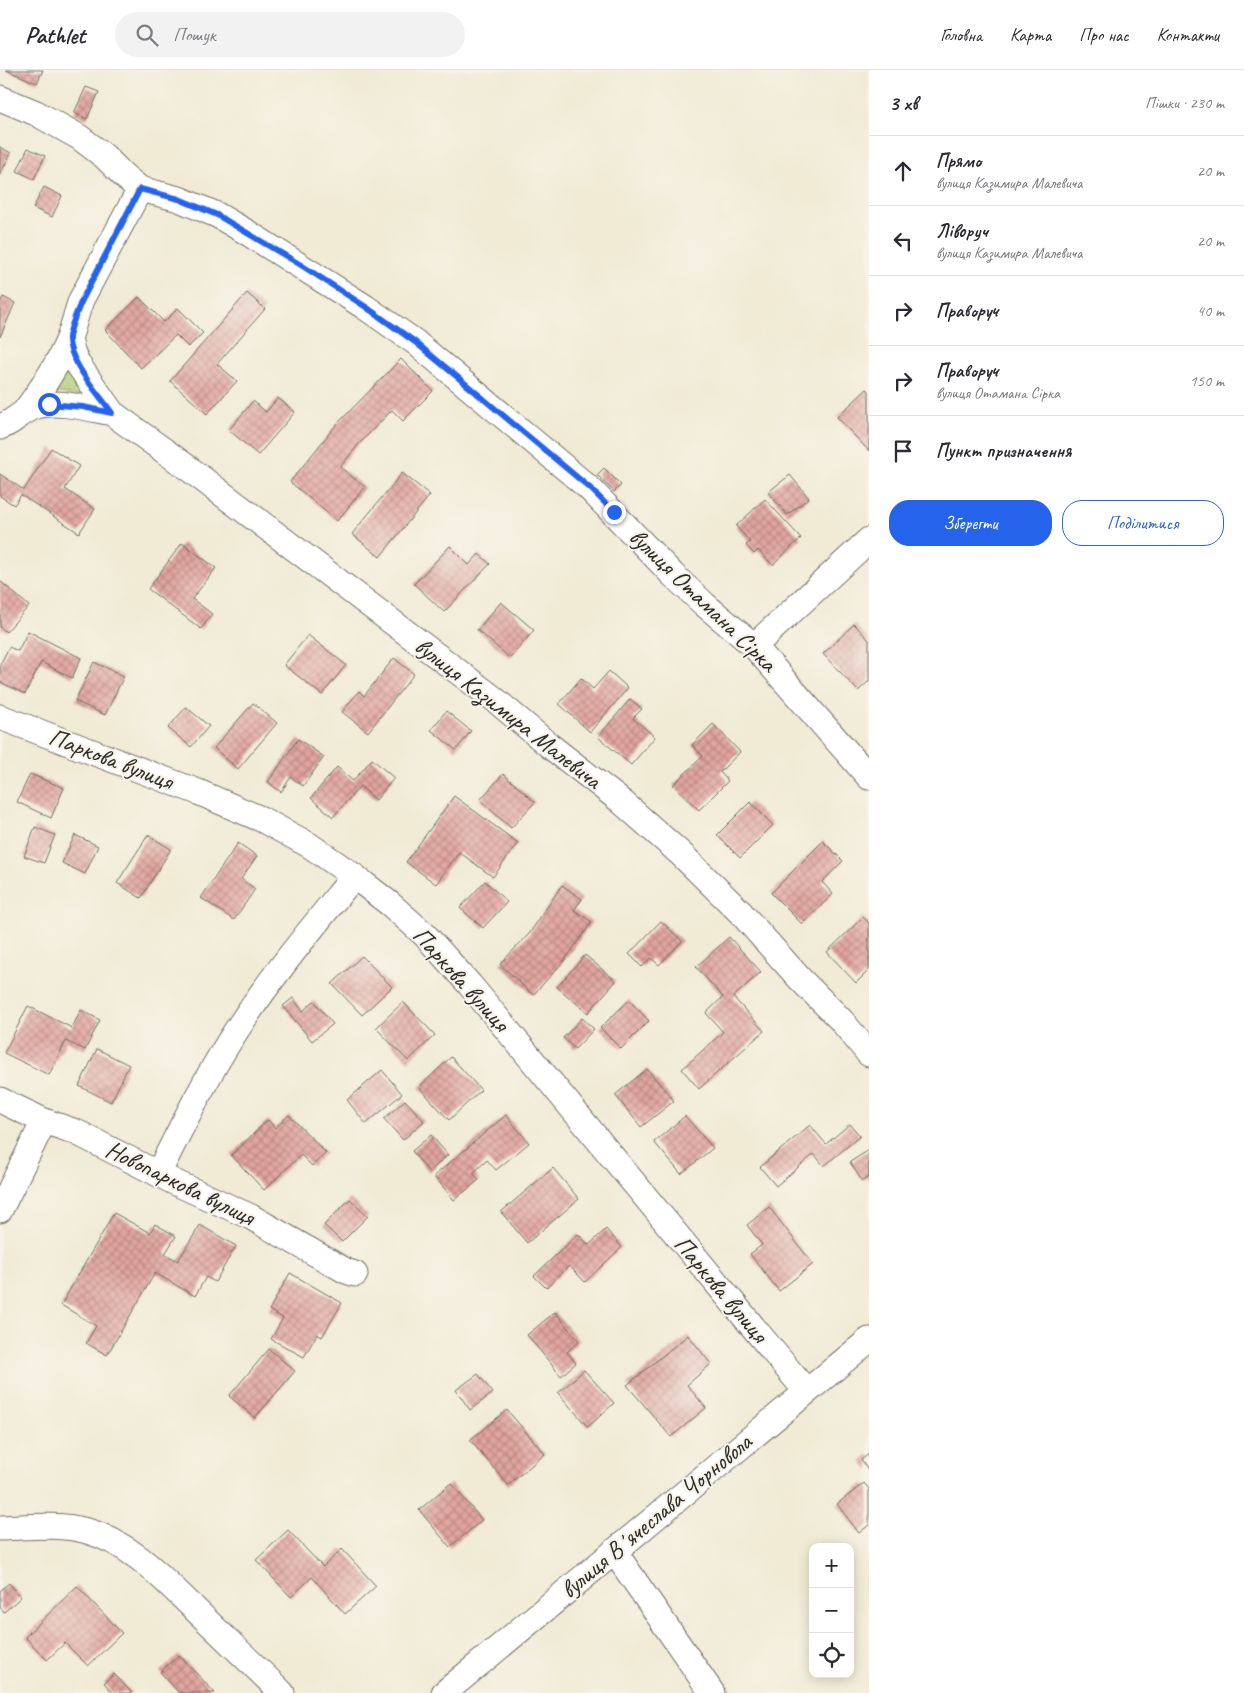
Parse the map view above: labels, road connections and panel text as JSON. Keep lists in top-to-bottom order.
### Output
{
  "streets": {
    "street": [
      "вулиця Отамана Сірка",
      "вулиця Казимира Малевича",
      "Паркова вулиця",
      "Новопаркова вулиця",
      "вулиця Вʼячеслава Чорновола"
    ]
  },
  "crossings": [
    ["Паркова вулиця", "вулиця Вʼячеслава Чорновола"]
  ],
  "page": {
    "header": "Pathlet",
    "search": "Пошук",
    "nav": [
      "Головна",
      "Карта",
      "Про нас",
      "Контакти"
    ],
    "heading": ["3 хв", "Пішки · 230 m"],
    "list": [
      ["Прямо", "вулиця Казимира Малевича", "20 m"],
      ["Ліворуч", "вулиця Казимира Малевича", "20 m"],
      ["Праворуч", "40 m"],
      ["Праворуч", "вулиця Отамана Сірка", "150 m"],
      "Пункт призначення"
    ],
    "buttons": ["Зберегти", "Поділитися"],
    "map_buttons": ["+", "−"]
  }
}
